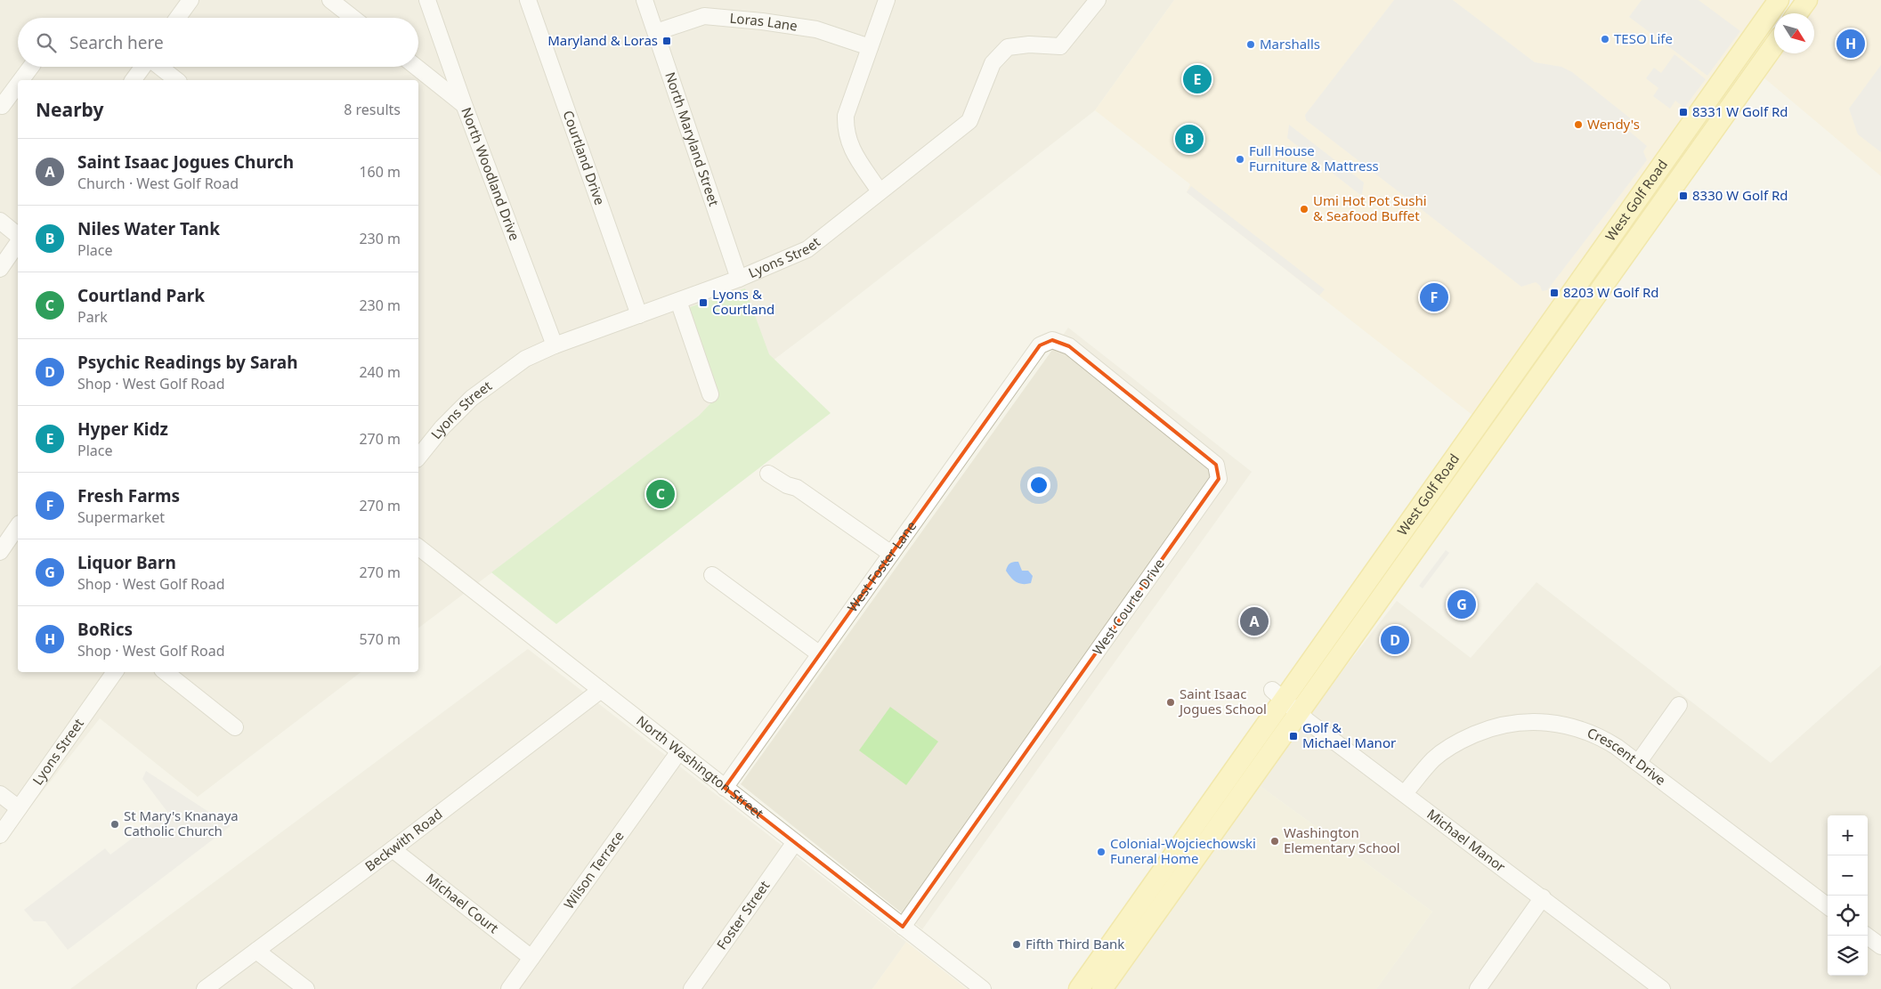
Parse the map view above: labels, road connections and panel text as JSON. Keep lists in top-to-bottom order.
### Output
{
  "streets": {
    "main road": ["West Golf Road"],
    "street": [
      "Loras Lane",
      "North Maryland Street",
      "Courtland Drive",
      "North Woodland Drive",
      "Lyons Street",
      "West Foster Lane",
      "West Courte Drive",
      "Crescent Drive",
      "North Washington Street",
      "Michael Manor",
      "Beckwith Road",
      "Wilson Terrace",
      "Michael Court",
      "Foster Street"
    ]
  },
  "crossings": [
    ["Loras Lane", "North Maryland Street"],
    ["North Maryland Street", "Lyons Street"],
    ["Courtland Drive", "Lyons Street"],
    ["North Woodland Drive", "Lyons Street"],
    ["West Golf Road", "Michael Manor"],
    ["West Foster Lane", "West Courte Drive"],
    ["West Foster Lane", "North Washington Street"],
    ["West Courte Drive", "North Washington Street"],
    ["Crescent Drive", "Michael Manor"],
    ["North Washington Street", "Beckwith Road"],
    ["North Washington Street", "Wilson Terrace"],
    ["North Washington Street", "Foster Street"],
    ["Beckwith Road", "Michael Court"],
    ["Wilson Terrace", "Michael Court"]
  ],
  "places": {
    "other": [
      "TESO Life",
      "Marshalls",
      "Wendy's",
      "Full House Furniture & Mattress",
      "Umi Hot Pot Sushi & Seafood Buffet",
      "Saint Isaac Jogues School",
      "St Mary's Knanaya Catholic Church",
      "Washington Elementary School",
      "Colonial-Wojciechowski Funeral Home",
      "Fifth Third Bank"
    ],
    "transit": [
      "Maryland & Loras",
      "8331 W Golf Rd",
      "8330 W Golf Rd",
      "8203 W Golf Rd",
      "Lyons & Courtland",
      "Golf & Michael Manor"
    ]
  },
  "north": "bottom right",
  "page": {
    "search": "Search here",
    "pins": [
      "H",
      "E",
      "B",
      "F",
      "C",
      "G",
      "A",
      "D"
    ],
    "heading": ["Nearby", "8 results"],
    "list": [
      {
        "mark": "A",
        "name": "Saint Isaac Jogues Church",
        "note": "Church · West Golf Road",
        "value": "160 m"
      },
      {
        "mark": "B",
        "name": "Niles Water Tank",
        "note": "Place",
        "value": "230 m"
      },
      {
        "mark": "C",
        "name": "Courtland Park",
        "note": "Park",
        "value": "230 m"
      },
      {
        "mark": "D",
        "name": "Psychic Readings by Sarah",
        "note": "Shop · West Golf Road",
        "value": "240 m"
      },
      {
        "mark": "E",
        "name": "Hyper Kidz",
        "note": "Place",
        "value": "270 m"
      },
      {
        "mark": "F",
        "name": "Fresh Farms",
        "note": "Supermarket",
        "value": "270 m"
      },
      {
        "mark": "G",
        "name": "Liquor Barn",
        "note": "Shop · West Golf Road",
        "value": "270 m"
      },
      {
        "mark": "H",
        "name": "BoRics",
        "note": "Shop · West Golf Road",
        "value": "570 m"
      }
    ],
    "map_buttons": ["+", "−"]
  }
}
